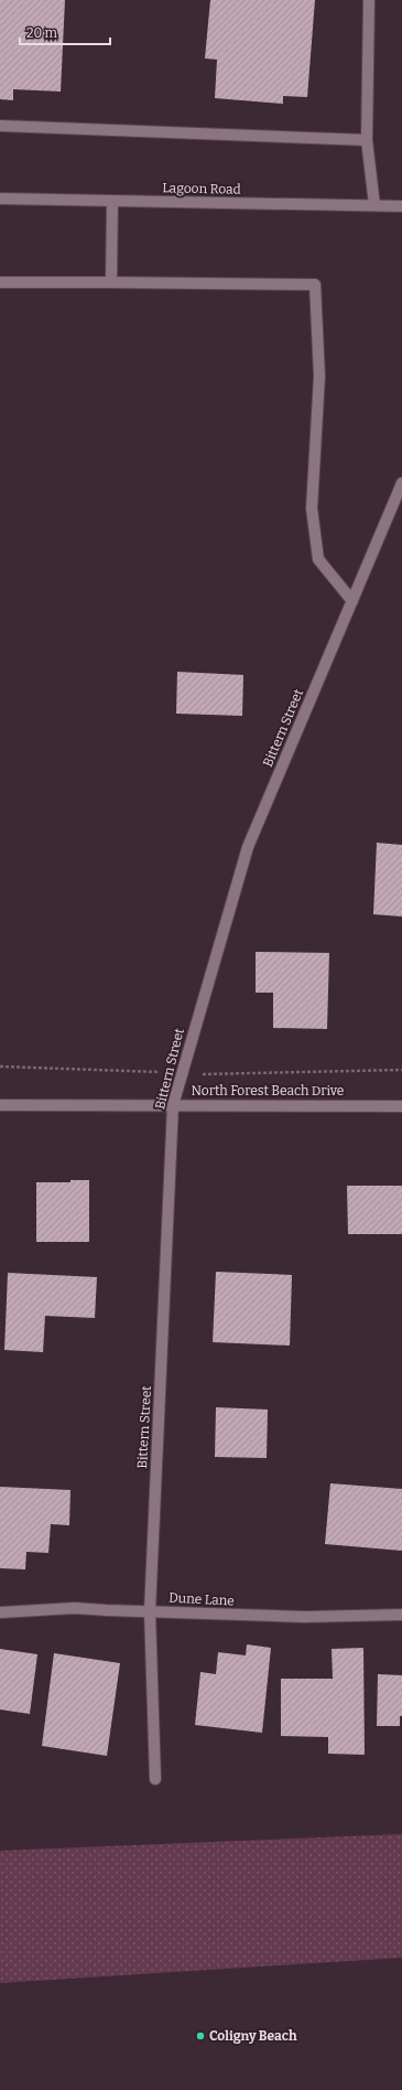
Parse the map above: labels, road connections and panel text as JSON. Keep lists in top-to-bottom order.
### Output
{
  "streets": {
    "street": [
      "Lagoon Road",
      "Bittern Street",
      "North Forest Beach Drive",
      "Dune Lane"
    ]
  },
  "crossings": [
    ["Bittern Street", "North Forest Beach Drive"],
    ["Bittern Street", "Dune Lane"]
  ],
  "places": ["Coligny Beach"],
  "scale_bar": "20 m"
}
